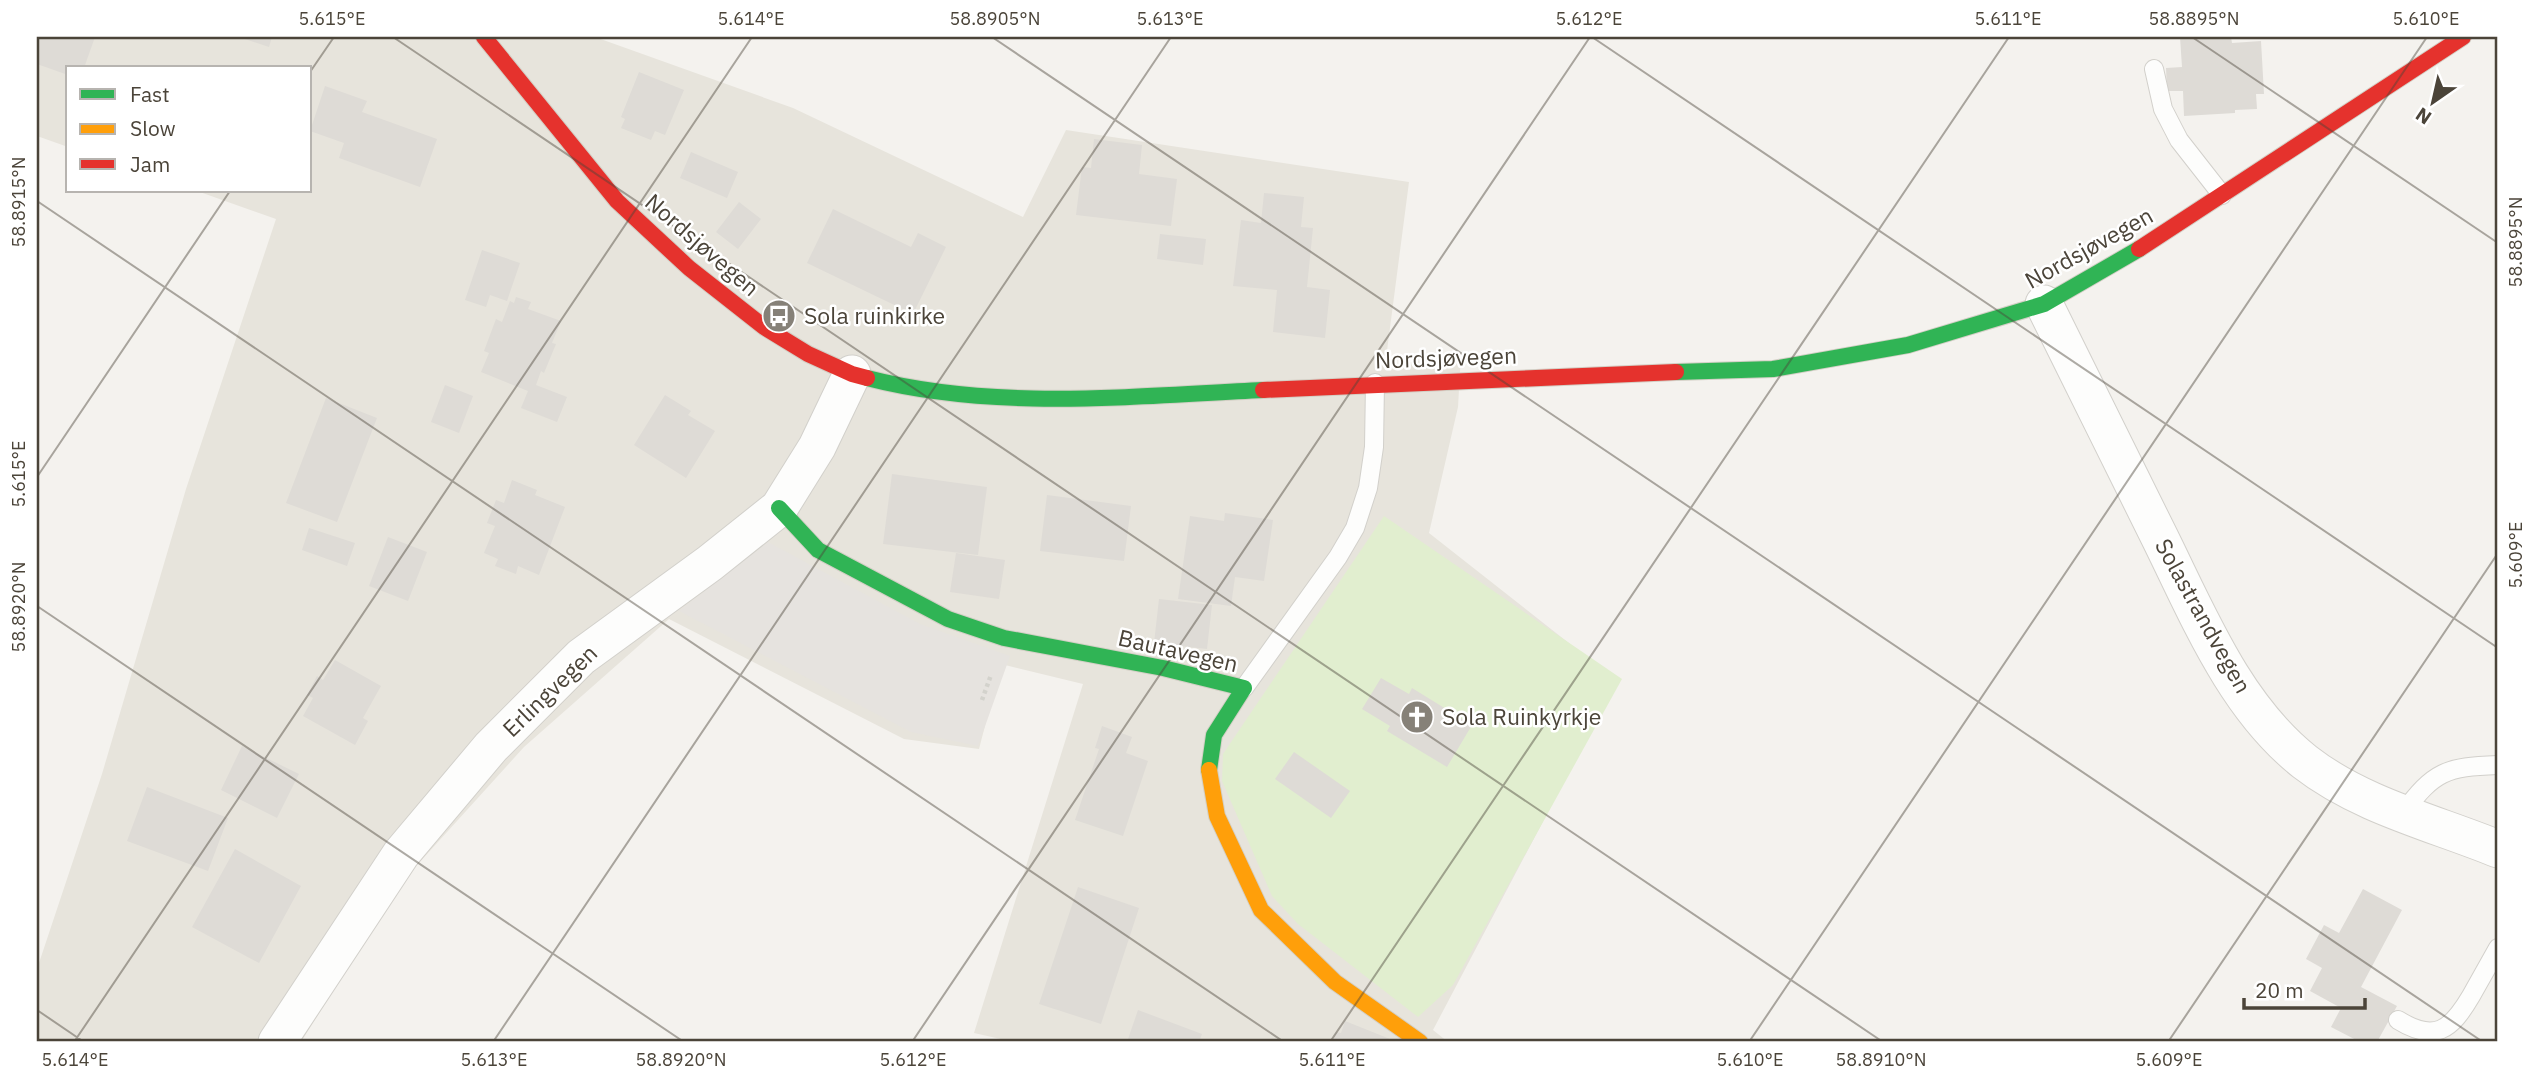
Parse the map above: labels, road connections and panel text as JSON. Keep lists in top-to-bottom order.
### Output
{
  "streets": {
    "street": [
      "Nordsjøvegen",
      "Solastrandvegen",
      "Bautavegen",
      "Erlingvegen"
    ]
  },
  "crossings": [
    ["Nordsjøvegen", "Solastrandvegen"],
    ["Nordsjøvegen", "Erlingvegen"],
    ["Bautavegen", "Erlingvegen"]
  ],
  "places": {
    "bus stop": ["Sola ruinkirke"],
    "church": ["Sola Ruinkyrkje"]
  },
  "legend": ["Fast", "Slow", "Jam"],
  "scale_bar": "20 m",
  "north": "bottom left",
  "coordinates": [
    "5.615°E",
    "5.614°E",
    "58.8905°N",
    "5.613°E",
    "5.612°E",
    "5.611°E",
    "58.8895°N",
    "5.610°E",
    "58.8915°N",
    "5.609°E",
    "58.8920°N",
    "58.8910°N"
  ]
}
